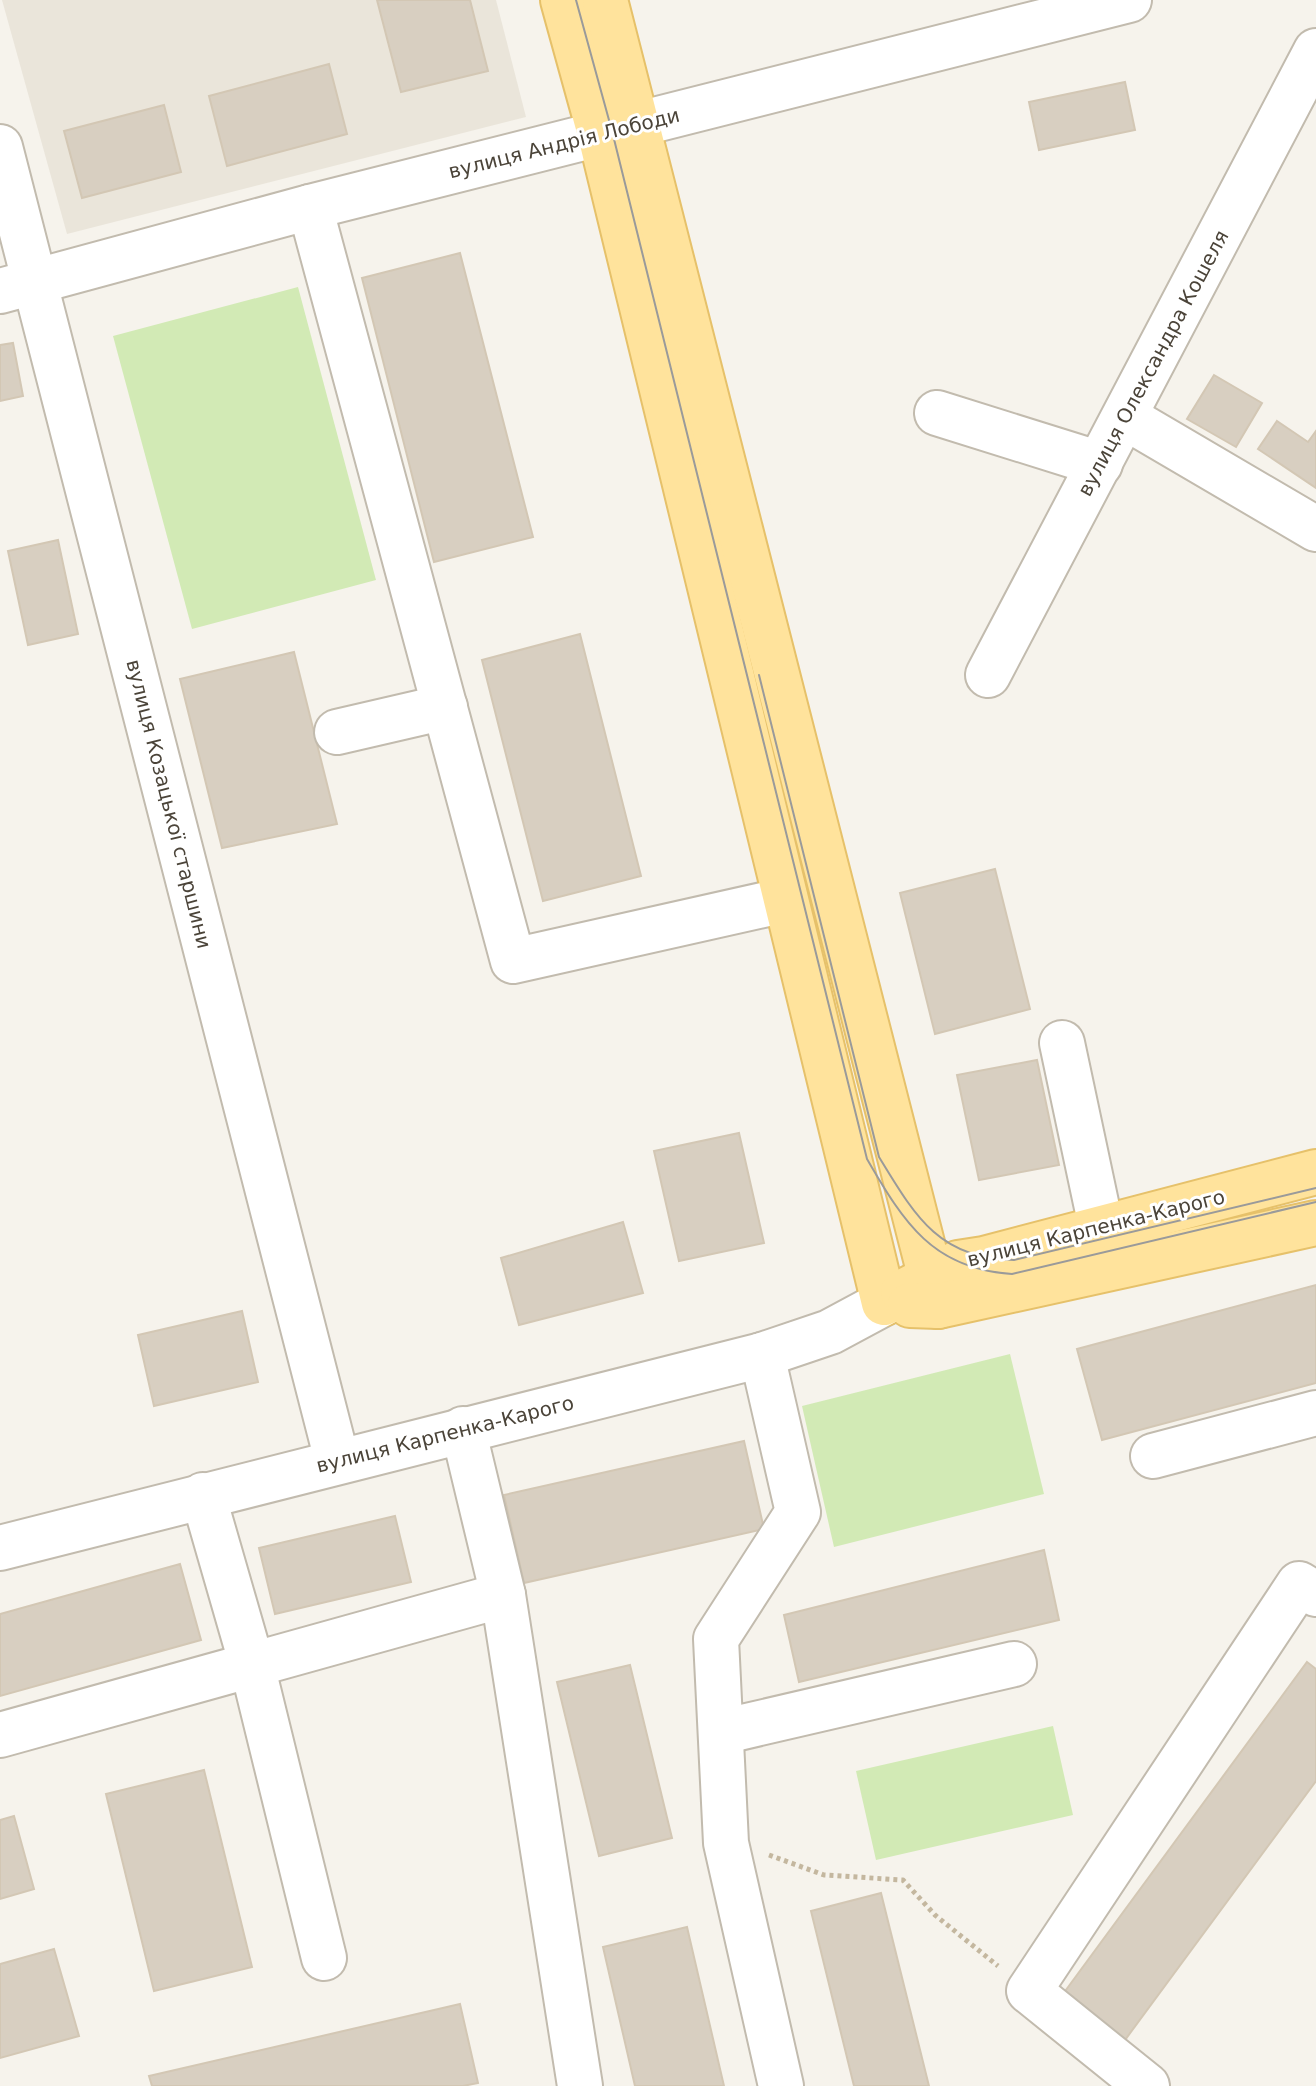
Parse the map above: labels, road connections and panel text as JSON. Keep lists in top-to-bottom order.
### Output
{
  "streets": {
    "main road": ["вулиця Карпенка-Карого"],
    "street": ["вулиця Андрія Лободи", "вулиця Олександра Кошеля", "вулиця Козацької старшини"]
  },
  "crossings": [
    ["вулиця Андрія Лободи", "вулиця Козацької старшини"],
    ["вулиця Козацької старшини", "вулиця Карпенка-Карого"]
  ]
}
